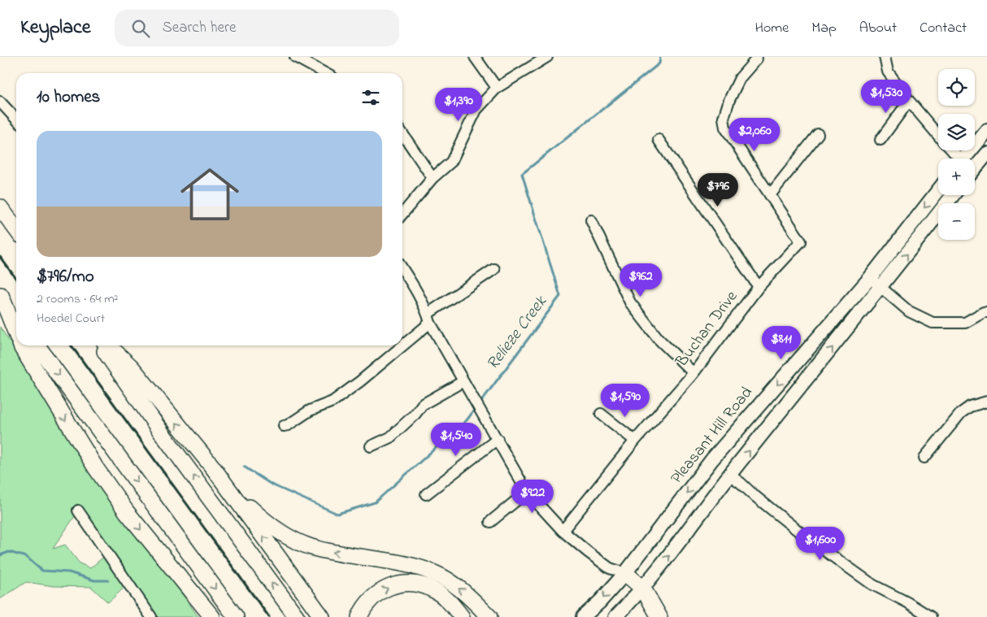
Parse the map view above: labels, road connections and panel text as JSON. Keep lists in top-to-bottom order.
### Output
{
  "streets": {
    "main road": ["Pleasant Hill Road"],
    "street": ["Buchan Drive"]
  },
  "water": ["Relieze Creek"],
  "page": {
    "header": "Keyplace",
    "search": "Search here",
    "nav": [
      "Home",
      "Map",
      "About",
      "Contact"
    ],
    "map_buttons": ["+", "−"],
    "heading": "10 homes",
    "price": [
      "$1,530",
      "$1,390",
      "$2,060",
      "$796",
      "$962",
      "$811",
      "$1,590",
      "$1,540",
      "$922",
      "$1,600"
    ],
    "list": [
      {
        "name": "$796/mo",
        "note": "2 rooms · 64 m² · Hoedel Court"
      }
    ]
  }
}
